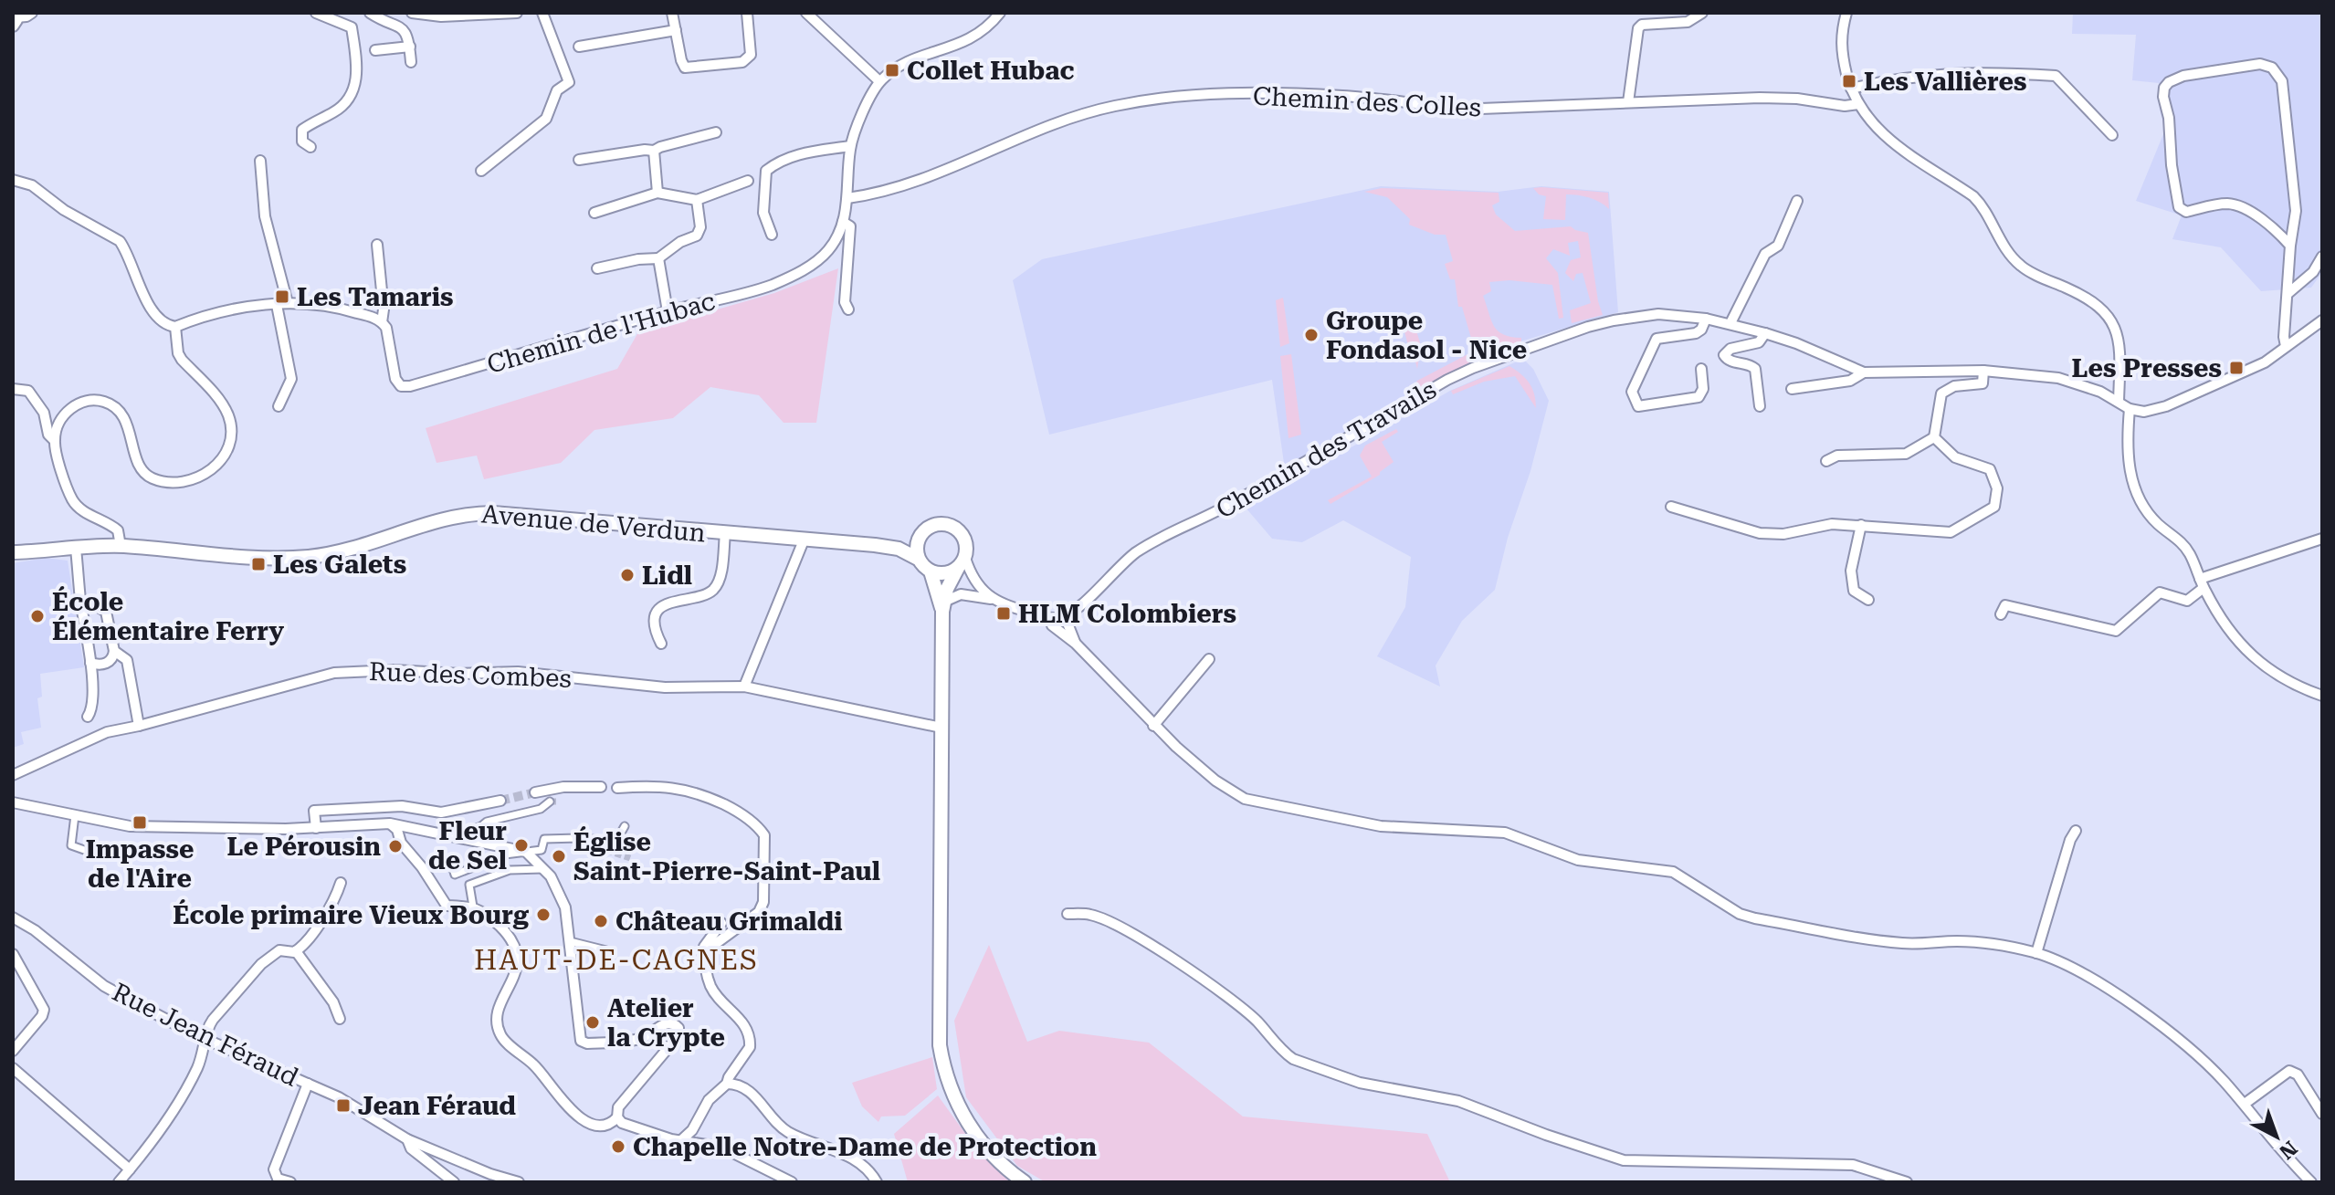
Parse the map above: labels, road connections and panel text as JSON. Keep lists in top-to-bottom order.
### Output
{
  "streets": {
    "main road": ["Avenue de Verdun"],
    "street": [
      "Chemin des Colles",
      "Chemin de l'Hubac",
      "Chemin des Travails",
      "Rue des Combes",
      "Rue Jean Féraud"
    ]
  },
  "districts": ["HAUT-DE-CAGNES"],
  "places": {
    "transit": [
      "Collet Hubac",
      "Les Vallières",
      "Les Tamaris",
      "Les Presses",
      "Les Galets",
      "HLM Colombiers",
      "Impasse de l'Aire",
      "Jean Féraud"
    ],
    "other": [
      "Groupe Fondasol - Nice",
      "Lidl",
      "École Élémentaire Ferry",
      "Fleur de Sel",
      "Le Pérousin",
      "Église Saint-Pierre-Saint-Paul",
      "École primaire Vieux Bourg",
      "Château Grimaldi",
      "Atelier la Crypte",
      "Chapelle Notre-Dame de Protection"
    ]
  },
  "north": "bottom right"
}
